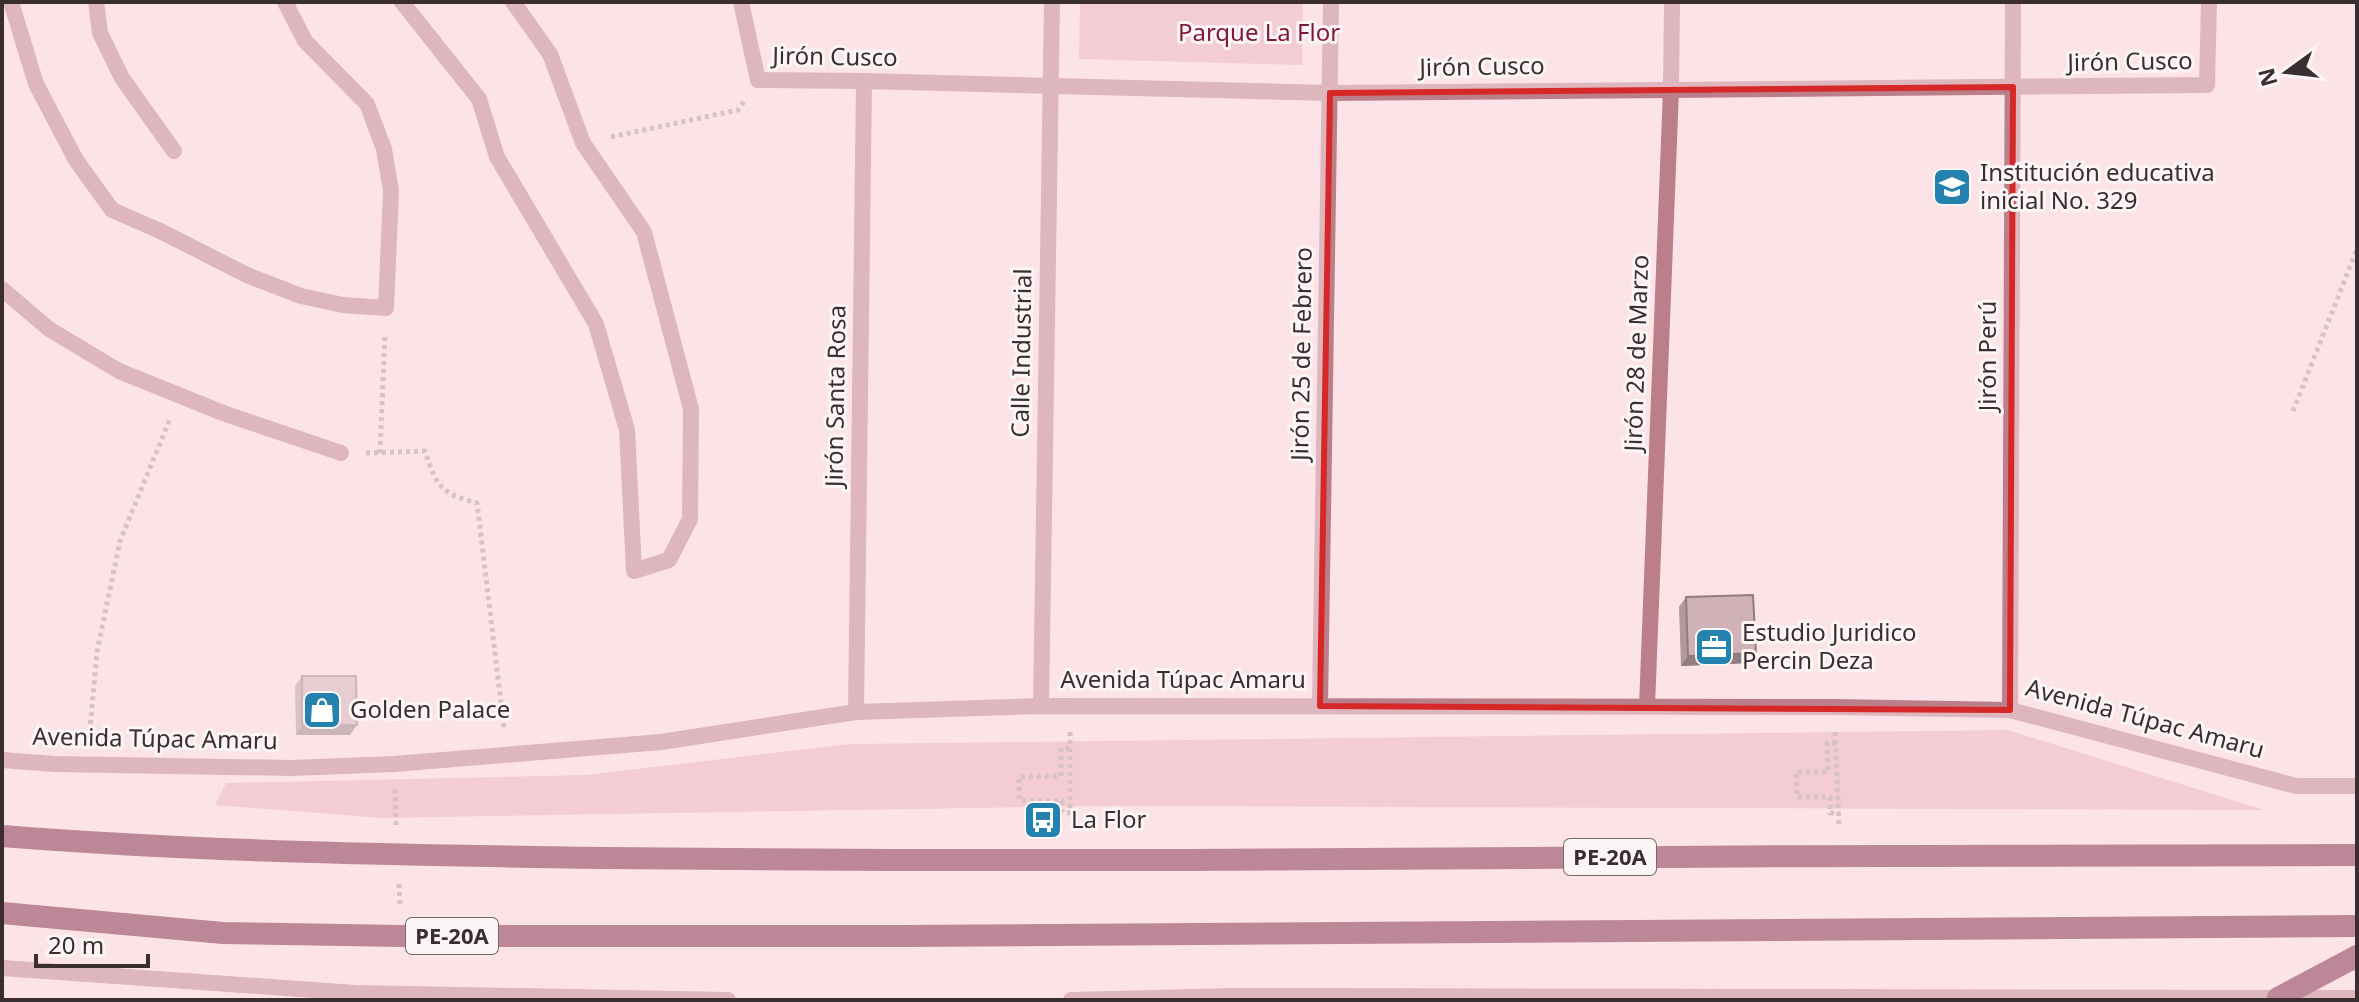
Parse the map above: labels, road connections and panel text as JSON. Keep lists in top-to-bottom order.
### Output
{
  "streets": {
    "highway": ["PE-20A"],
    "street": [
      "Jirón Cusco",
      "Calle Industrial",
      "Jirón 28 de Marzo",
      "Jirón 25 de Febrero",
      "Jirón Perú",
      "Jirón Santa Rosa",
      "Avenida Túpac Amaru"
    ]
  },
  "crossings": [
    ["Jirón Cusco", "Calle Industrial"],
    ["Jirón Cusco", "Jirón 28 de Marzo"],
    ["Jirón Cusco", "Jirón 25 de Febrero"],
    ["Jirón Cusco", "Jirón Perú"],
    ["Jirón Cusco", "Jirón Santa Rosa"],
    ["Calle Industrial", "Avenida Túpac Amaru"],
    ["Jirón 28 de Marzo", "Avenida Túpac Amaru"],
    ["Jirón 25 de Febrero", "Avenida Túpac Amaru"],
    ["Jirón Perú", "Avenida Túpac Amaru"],
    ["Jirón Santa Rosa", "Avenida Túpac Amaru"]
  ],
  "parks": ["Parque La Flor"],
  "places": {
    "school or university": ["Institución educativa inicial No. 329"],
    "office": ["Estudio Juridico Percin Deza"],
    "shop": ["Golden Palace"],
    "bus stop": ["La Flor"]
  },
  "scale_bar": "20 m",
  "north": "left"
}
